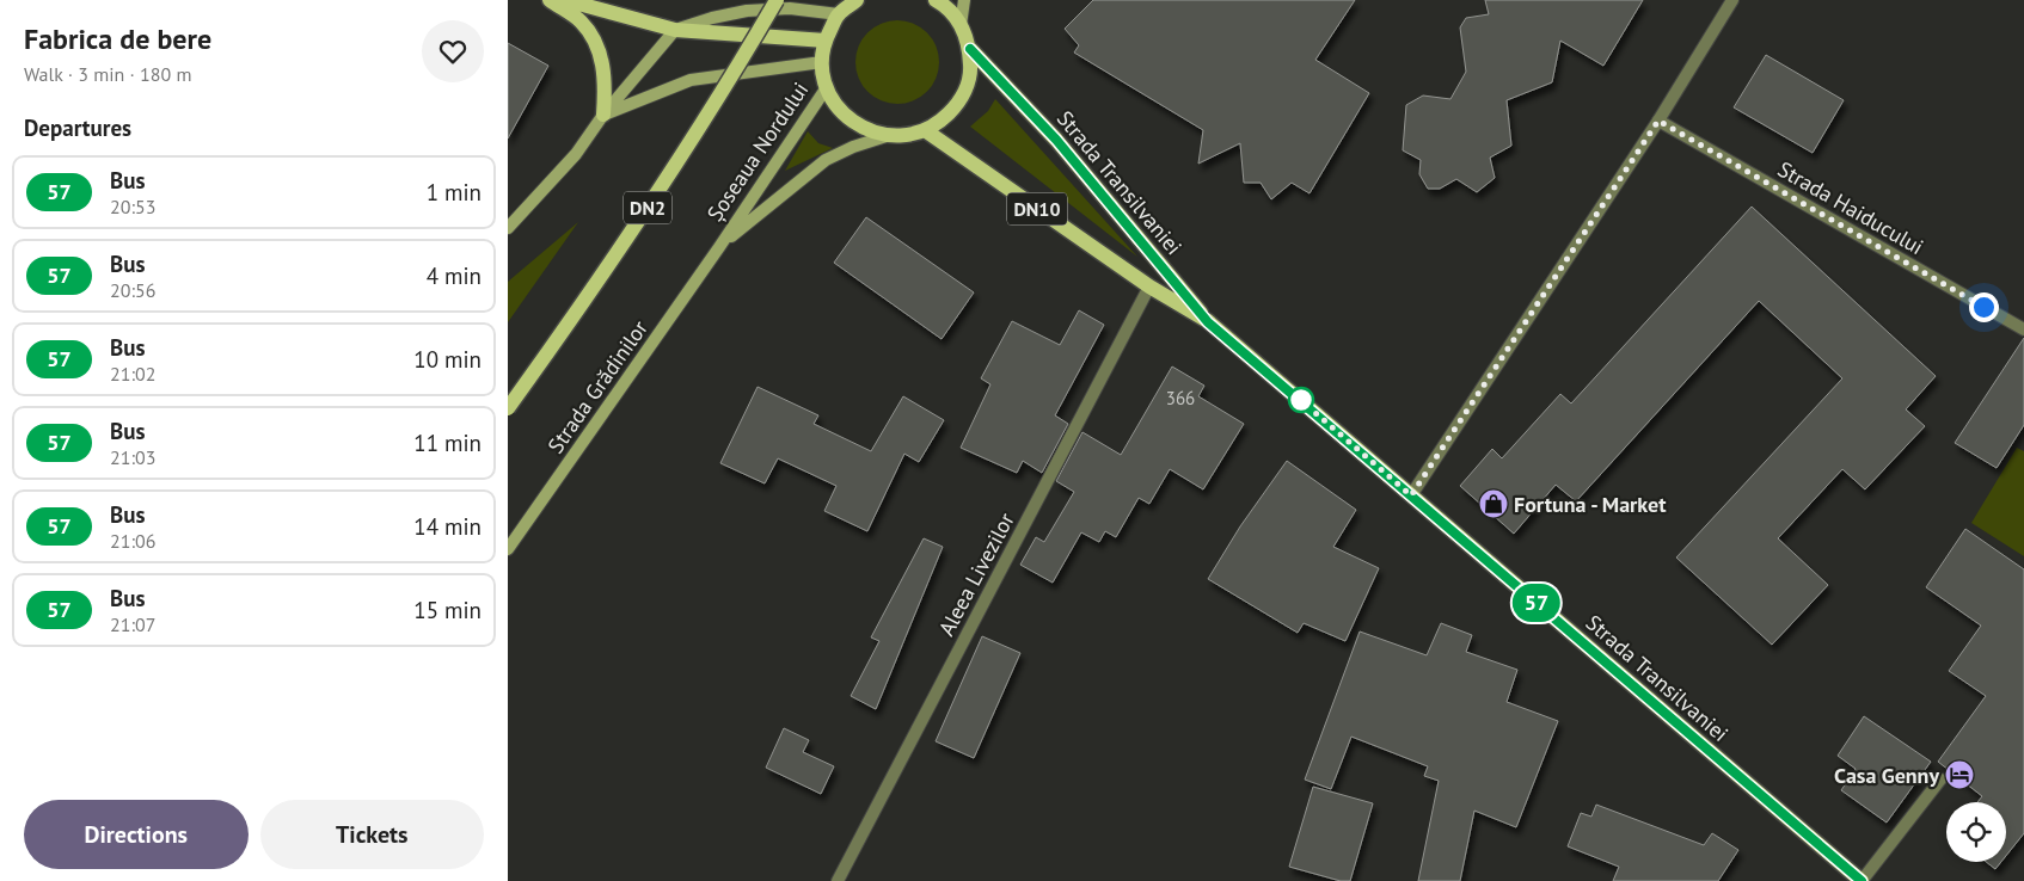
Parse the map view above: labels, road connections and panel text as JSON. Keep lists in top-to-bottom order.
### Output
{
  "streets": {
    "main road": ["Strada Transilvaniei", "DN2", "DN10"],
    "street": [
      "Șoseaua Nordului",
      "Strada Haiducului",
      "Strada Grădinilor",
      "Aleea Livezilor"
    ]
  },
  "crossings": [
    ["Șoseaua Nordului", "Strada Grădinilor"],
    ["Strada Transilvaniei", "Aleea Livezilor"]
  ],
  "places": {
    "shop": ["Fortuna - Market"],
    "hotel": ["Casa Genny"]
  },
  "lines": ["bus line 57"],
  "house_numbers": ["366"],
  "page": {
    "heading": [
      ["Fabrica de bere", "Walk · 3 min · 180 m"],
      "Departures"
    ],
    "on_map": "57",
    "list": [
      {
        "mark": "57",
        "name": "Bus",
        "note": "20:53",
        "value": "1 min"
      },
      {
        "mark": "57",
        "name": "Bus",
        "note": "20:56",
        "value": "4 min"
      },
      {
        "mark": "57",
        "name": "Bus",
        "note": "21:02",
        "value": "10 min"
      },
      {
        "mark": "57",
        "name": "Bus",
        "note": "21:03",
        "value": "11 min"
      },
      {
        "mark": "57",
        "name": "Bus",
        "note": "21:06",
        "value": "14 min"
      },
      {
        "mark": "57",
        "name": "Bus",
        "note": "21:07",
        "value": "15 min"
      }
    ],
    "buttons": ["Directions", "Tickets"]
  }
}
